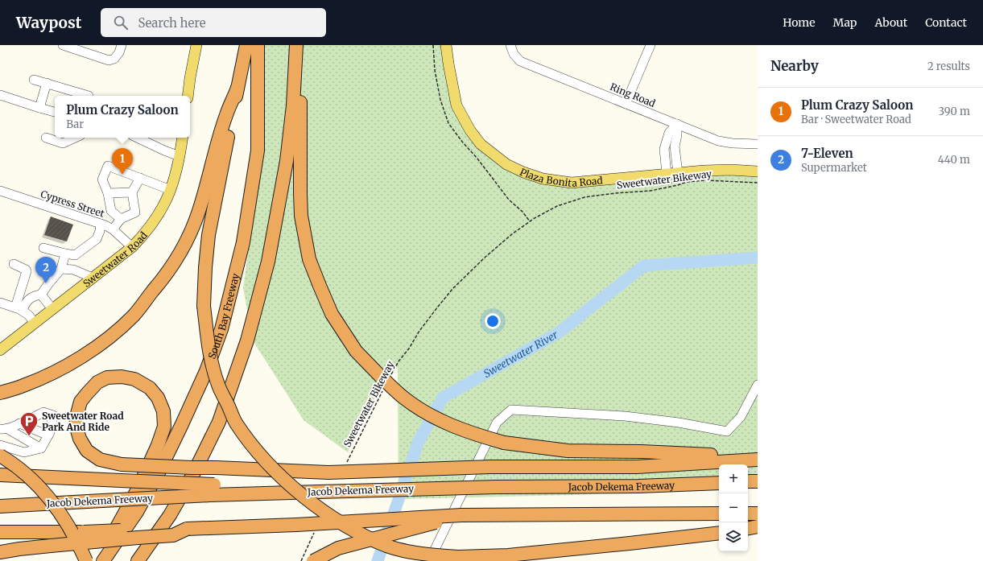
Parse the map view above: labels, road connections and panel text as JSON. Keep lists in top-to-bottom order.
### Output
{
  "streets": {
    "highway": ["South Bay Freeway", "Jacob Dekema Freeway"],
    "main road": ["Plaza Bonita Road", "Sweetwater Road"],
    "street": ["Ring Road", "Cypress Street"],
    "path": ["Sweetwater Bikeway"]
  },
  "crossings": [
    ["Cypress Street", "Sweetwater Road"]
  ],
  "water": ["Sweetwater River"],
  "places": {
    "parking": ["Sweetwater Road Park And Ride"]
  },
  "page": {
    "header": "Waypost",
    "search": "Search here",
    "nav": [
      "Home",
      "Map",
      "About",
      "Contact"
    ],
    "heading": ["Nearby", "2 results"],
    "list": [
      {
        "mark": "1",
        "name": "Plum Crazy Saloon",
        "note": "Bar · Sweetwater Road",
        "value": "390 m"
      },
      {
        "mark": "2",
        "name": "7-Eleven",
        "note": "Supermarket",
        "value": "440 m"
      }
    ],
    "popup": ["Plum Crazy Saloon", "Bar"],
    "pins": ["1", "2"],
    "map_buttons": ["+", "−"]
  }
}
